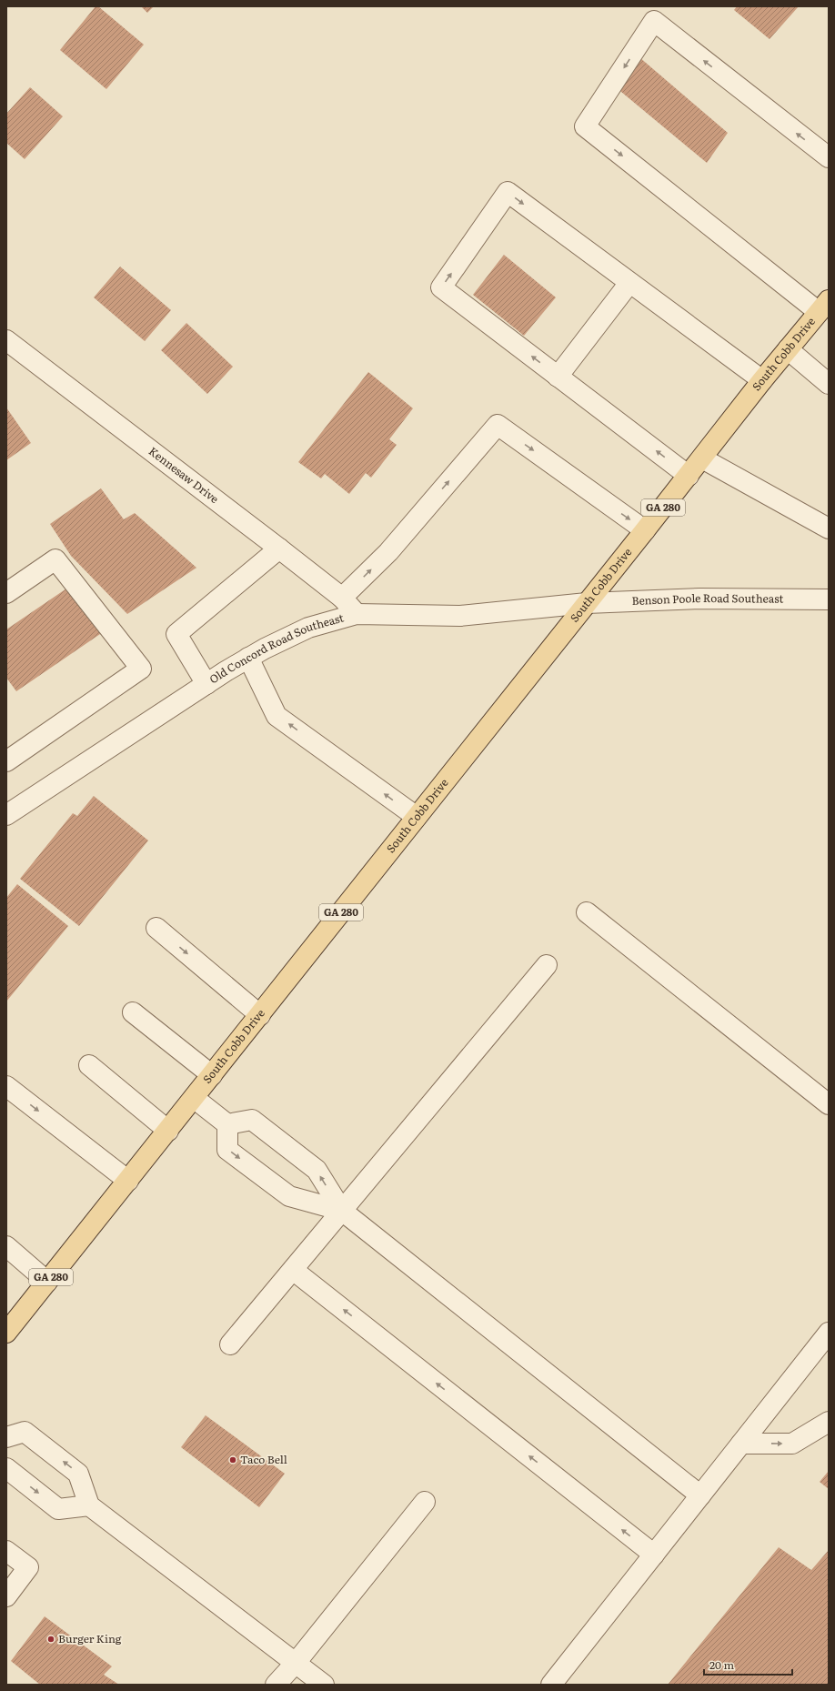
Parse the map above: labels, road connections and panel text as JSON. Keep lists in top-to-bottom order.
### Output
{
  "streets": {
    "main road": ["South Cobb Drive", "GA 280"],
    "street": ["Kennesaw Drive", "Benson Poole Road Southeast", "Old Concord Road Southeast"]
  },
  "crossings": [
    ["South Cobb Drive", "Benson Poole Road Southeast"],
    ["South Cobb Drive", "Old Concord Road Southeast"],
    ["Kennesaw Drive", "Old Concord Road Southeast"],
    ["Benson Poole Road Southeast", "Old Concord Road Southeast"]
  ],
  "places": ["Taco Bell", "Burger King"],
  "scale_bar": "20 m"
}
